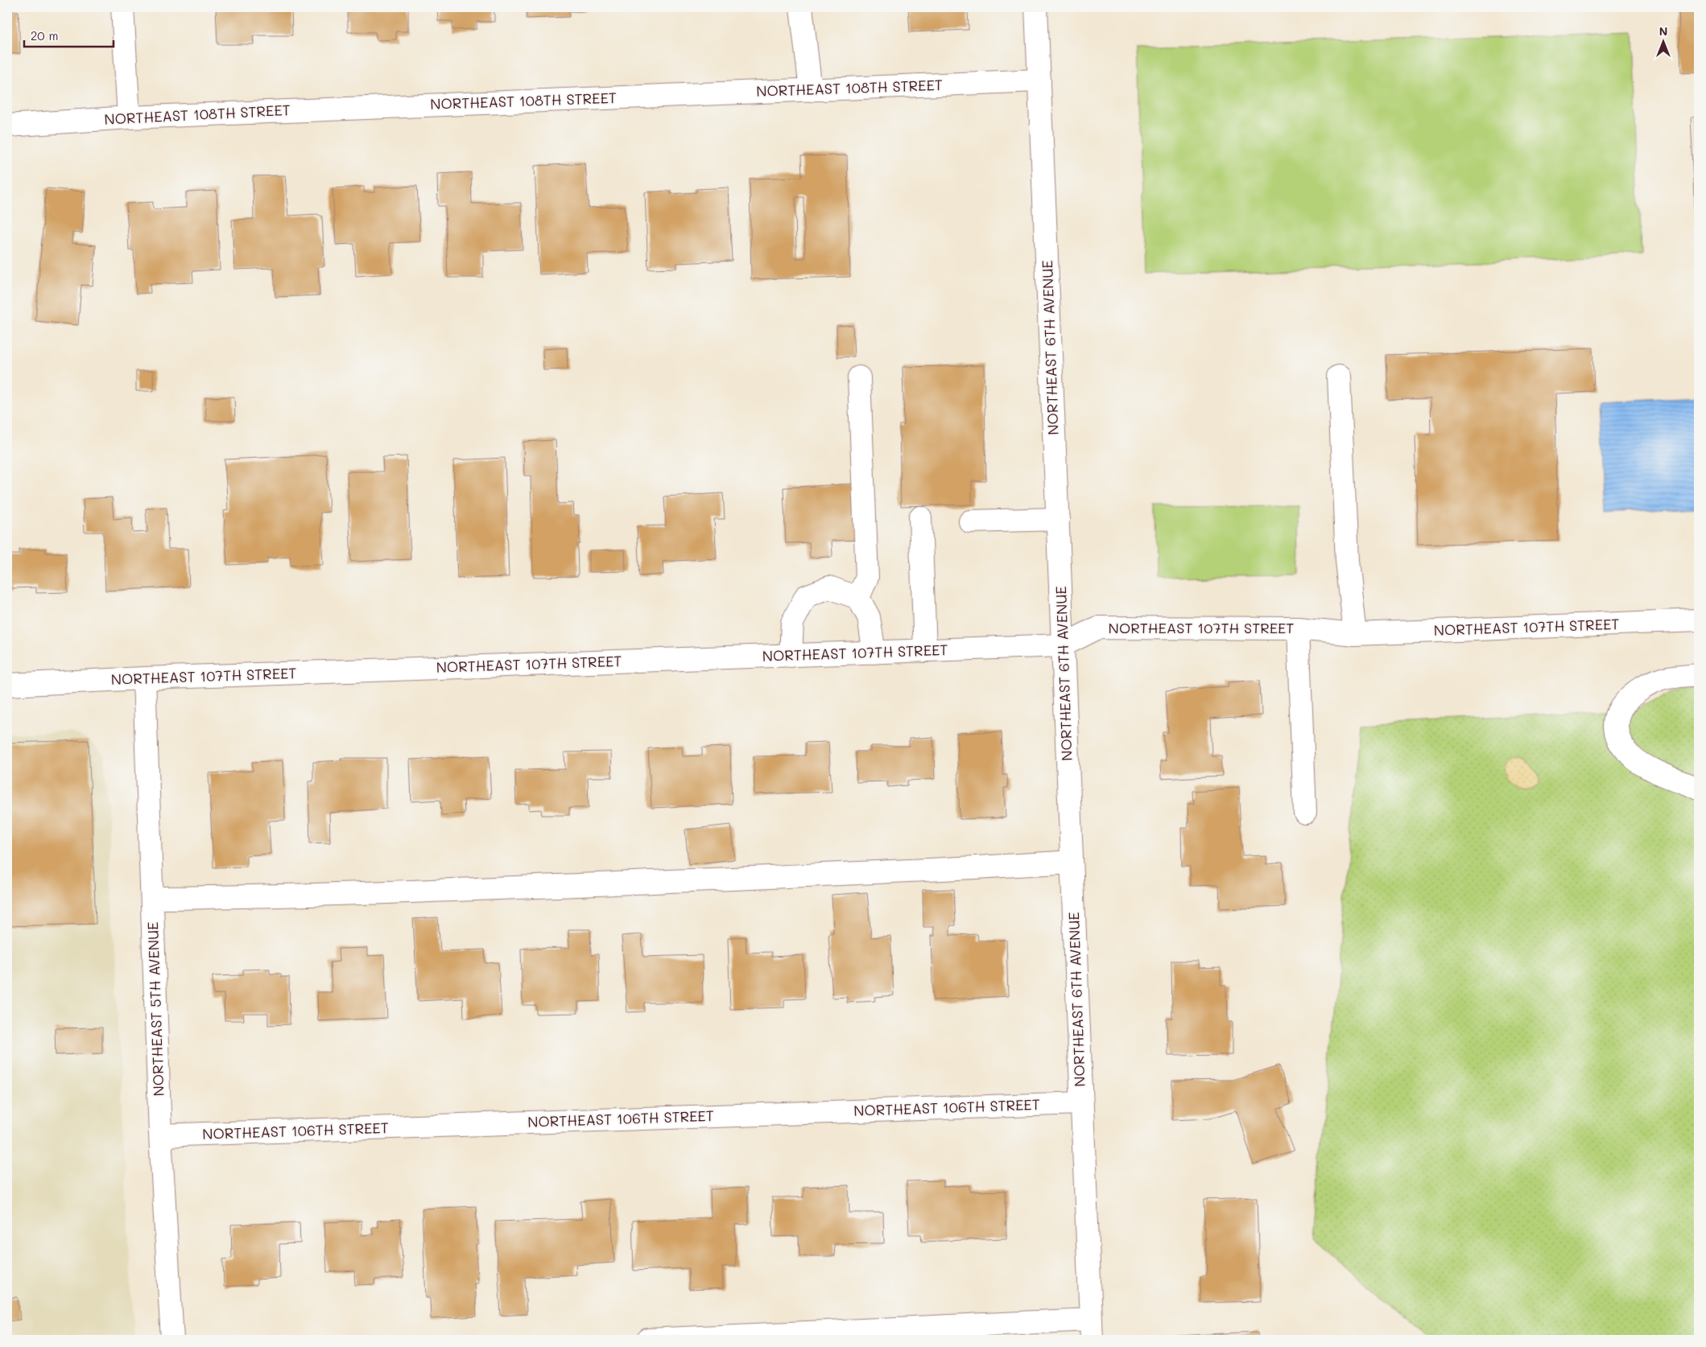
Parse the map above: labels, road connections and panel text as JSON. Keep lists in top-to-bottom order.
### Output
{
  "streets": {
    "street": [
      "NORTHEAST 108TH STREET",
      "NORTHEAST 6TH AVENUE",
      "NORTHEAST 107TH STREET",
      "NORTHEAST 5TH AVENUE",
      "NORTHEAST 106TH STREET"
    ]
  },
  "crossings": [
    ["NORTHEAST 108TH STREET", "NORTHEAST 6TH AVENUE"],
    ["NORTHEAST 6TH AVENUE", "NORTHEAST 107TH STREET"],
    ["NORTHEAST 6TH AVENUE", "NORTHEAST 106TH STREET"],
    ["NORTHEAST 107TH STREET", "NORTHEAST 5TH AVENUE"],
    ["NORTHEAST 5TH AVENUE", "NORTHEAST 106TH STREET"]
  ],
  "scale_bar": "20 m",
  "north": "top"
}
